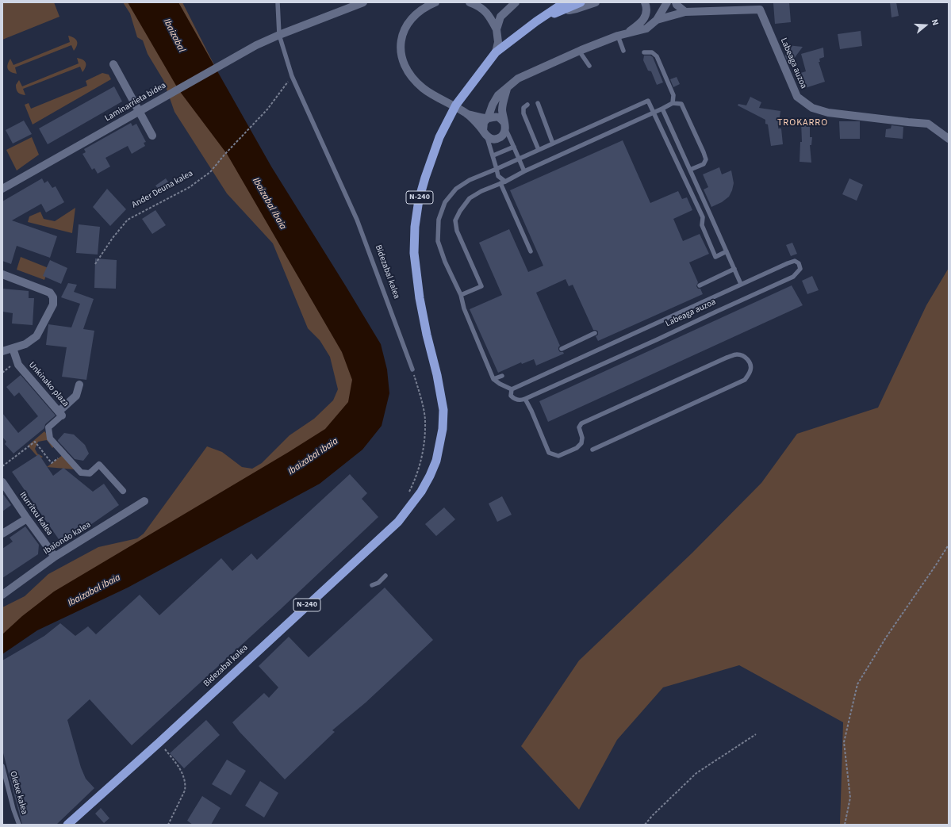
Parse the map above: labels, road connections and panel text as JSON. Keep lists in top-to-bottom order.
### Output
{
  "streets": {
    "highway": ["N-240", "Bidezabal kalea"],
    "street": [
      "Labeaga auzoa",
      "Laminarrieta bidea",
      "Unkinako plaza",
      "Iturritxu kalea",
      "Ibaiondo kalea"
    ],
    "lane": ["Oletxe kalea"],
    "path": ["Ander Deuna kalea"]
  },
  "crossings": [
    ["Laminarrieta bidea", "Bidezabal kalea"],
    ["Ander Deuna kalea", "Bidezabal kalea"],
    ["N-240", "Bidezabal kalea"],
    ["Iturritxu kalea", "Ibaiondo kalea"]
  ],
  "districts": ["TROKARRO"],
  "water": ["Ibaizabal", "Ibaizabal ibaia"],
  "north": "right"
}
